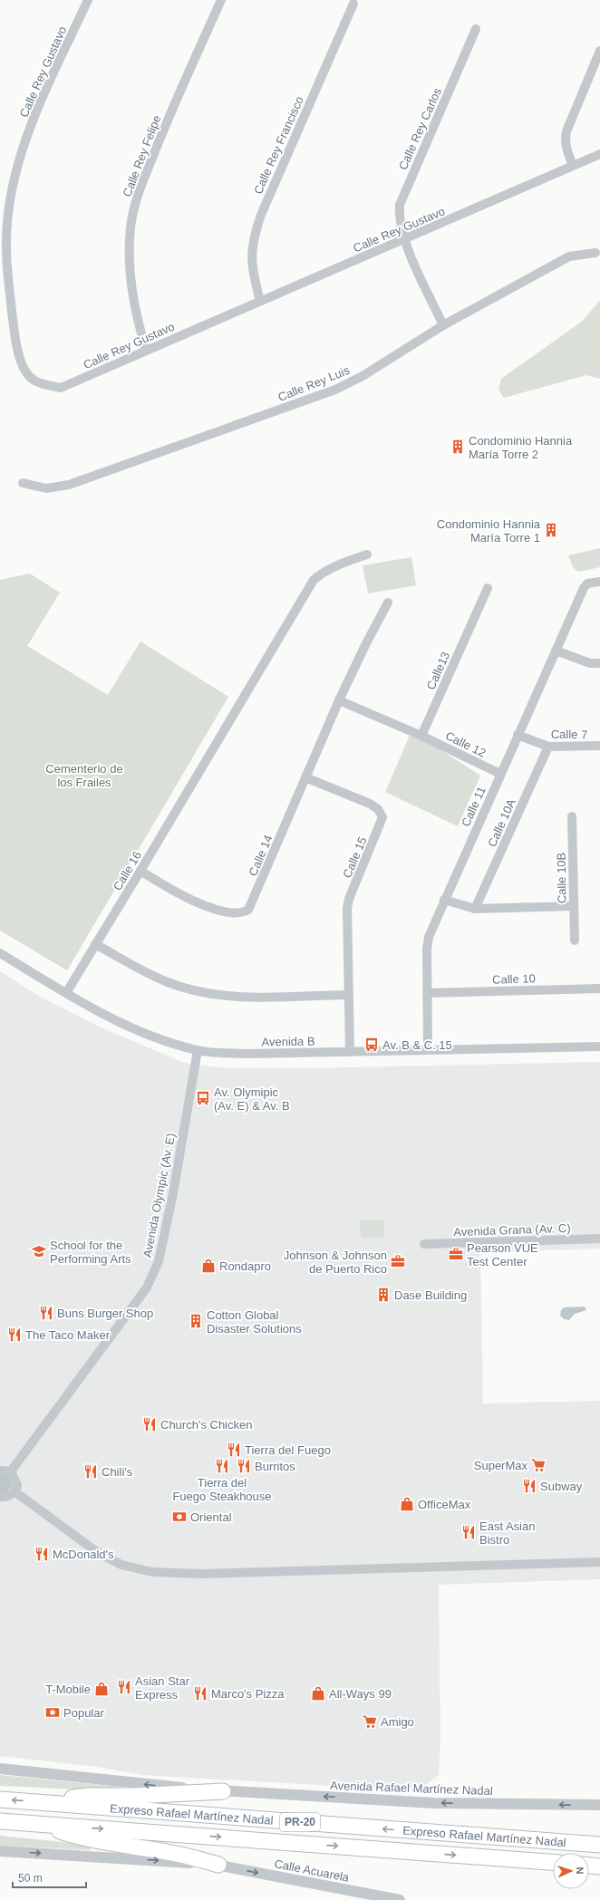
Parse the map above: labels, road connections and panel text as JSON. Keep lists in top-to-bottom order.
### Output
{
  "streets": {
    "highway": ["Expreso Rafael Martínez Nadal", "PR-20"],
    "street": [
      "Calle Rey Gustavo",
      "Calle Rey Carlos",
      "Calle Rey Francisco",
      "Calle Rey Felipe",
      "Calle Rey Luis",
      "Calle13",
      "Calle 7",
      "Calle 12",
      "Calle 11",
      "Calle 10A",
      "Calle 14",
      "Calle 15",
      "Calle 16",
      "Calle 10B",
      "Calle 10",
      "Avenida B",
      "Avenida Olympic (Av. E)",
      "Avenida Grana (Av. C)",
      "Avenida Rafael Martínez Nadal",
      "Calle Acuarela"
    ]
  },
  "crossings": [
    ["Calle Rey Gustavo", "Calle Rey Carlos"],
    ["Calle Rey Gustavo", "Calle Rey Francisco"],
    ["Calle Rey Gustavo", "Calle Rey Felipe"],
    ["Calle Rey Carlos", "Calle Rey Luis"],
    ["Calle13", "Calle 12"],
    ["Calle 7", "Calle 11"],
    ["Calle 7", "Calle 10A"],
    ["Calle 12", "Calle 11"],
    ["Calle 11", "Calle 10"],
    ["Calle 11", "Avenida B"],
    ["Calle 14", "Calle 15"],
    ["Calle 14", "Calle 16"],
    ["Calle 15", "Avenida B"],
    ["Calle 16", "Avenida B"],
    ["Avenida B", "Avenida Olympic (Av. E)"]
  ],
  "one_way": ["Avenida Rafael Martínez Nadal", "Calle Acuarela"],
  "parks": ["Cementerio de los Frailes"],
  "places": {
    "building": [
      "Condominio Hannia María Torre 2",
      "Condominio Hannia María Torre 1",
      "Dase Building",
      "Cotton Global Disaster Solutions"
    ],
    "bus stop": ["Av. B & C. 15", "Av. Olymipic (Av. E) & Av. B"],
    "school or university": ["School for the Performing Arts"],
    "office": ["Pearson VUE Test Center", "Johnson & Johnson de Puerto Rico"],
    "shop": [
      "Rondapro",
      "OfficeMax",
      "T-Mobile",
      "All-Ways 99"
    ],
    "restaurant": [
      "Buns Burger Shop",
      "The Taco Maker",
      "Church's Chicken",
      "Tierra del Fuego",
      "Tierra del Fuego Steakhouse",
      "Burritos",
      "Chili's",
      "Subway",
      "East Asian Bistro",
      "McDonald's",
      "Asian Star Express",
      "Marco's Pizza"
    ],
    "supermarket": ["SuperMax", "Amigo"],
    "bank": ["Oriental", "Popular"]
  },
  "scale_bar": "50 m",
  "north": "right"
}
